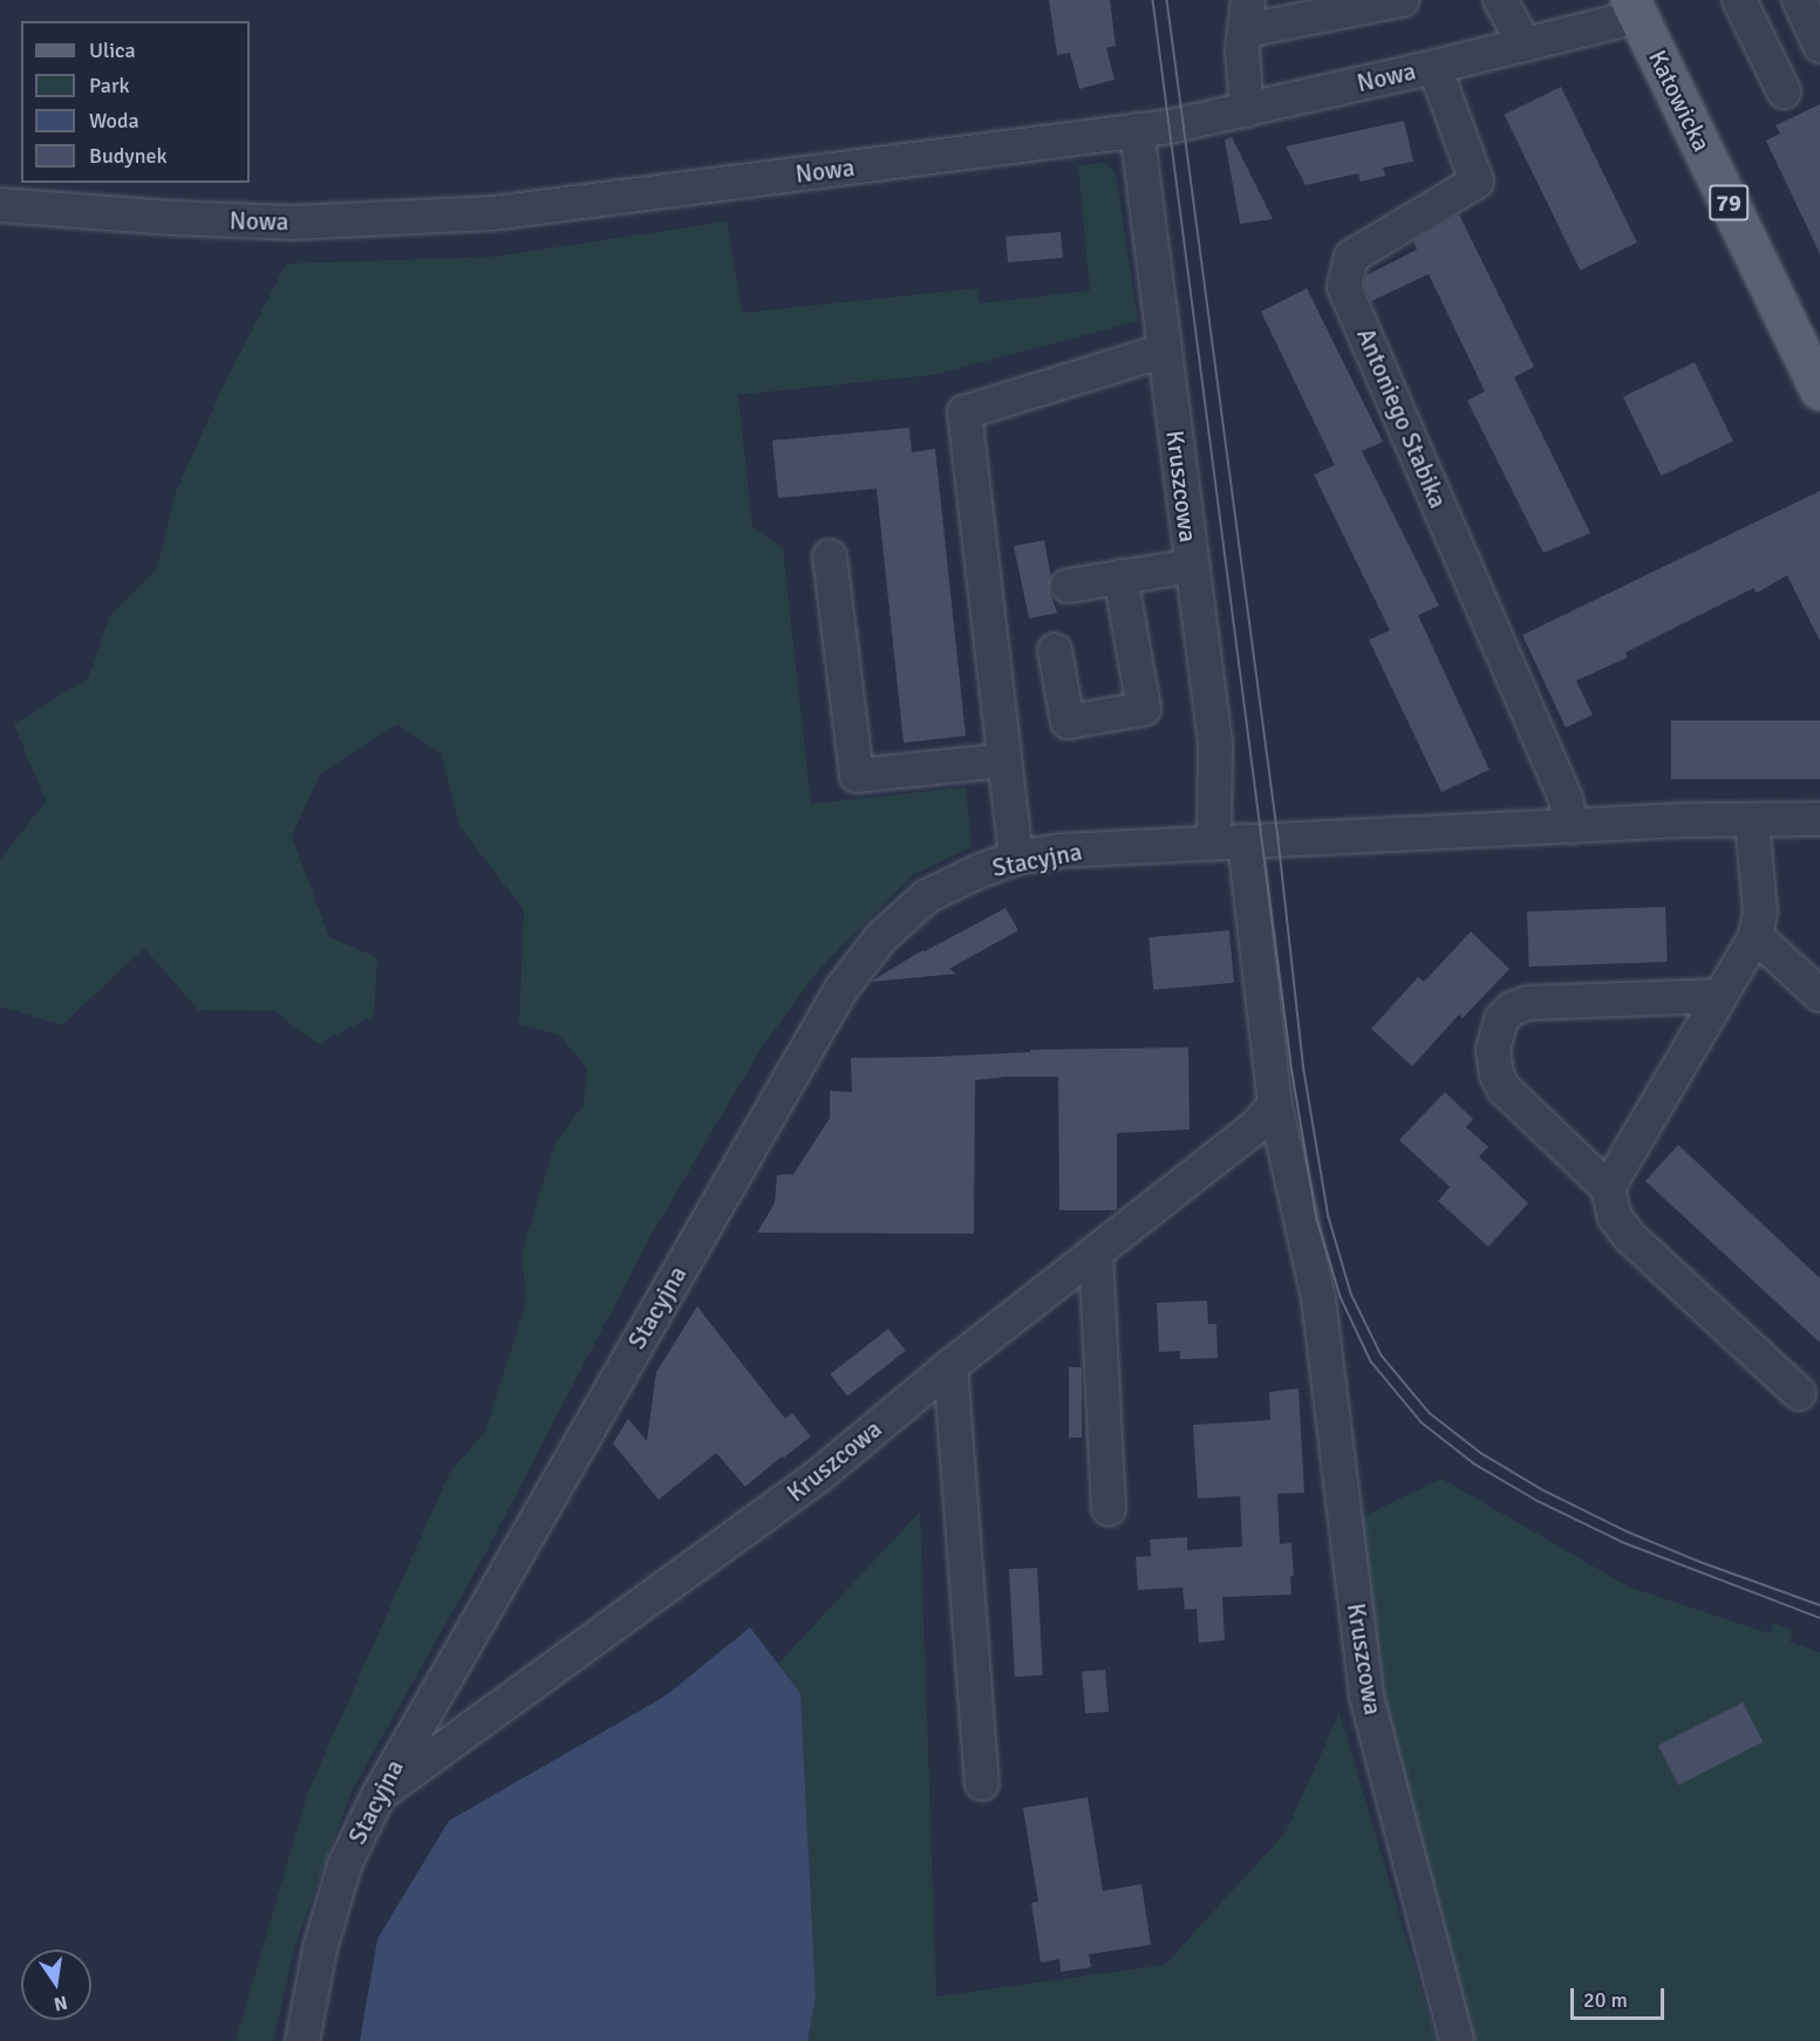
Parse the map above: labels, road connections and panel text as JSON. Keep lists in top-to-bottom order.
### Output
{
  "streets": {
    "main road": ["Katowicka", "79"],
    "street": [
      "Nowa",
      "Antoniego Stabika",
      "Kruszcowa",
      "Stacyjna"
    ]
  },
  "crossings": [
    ["Nowa", "Katowicka"],
    ["Nowa", "Antoniego Stabika"],
    ["Nowa", "Kruszcowa"],
    ["Kruszcowa", "Stacyjna"]
  ],
  "legend": [
    "Ulica",
    "Park",
    "Woda",
    "Budynek"
  ],
  "scale_bar": "20 m",
  "north": "bottom"
}
